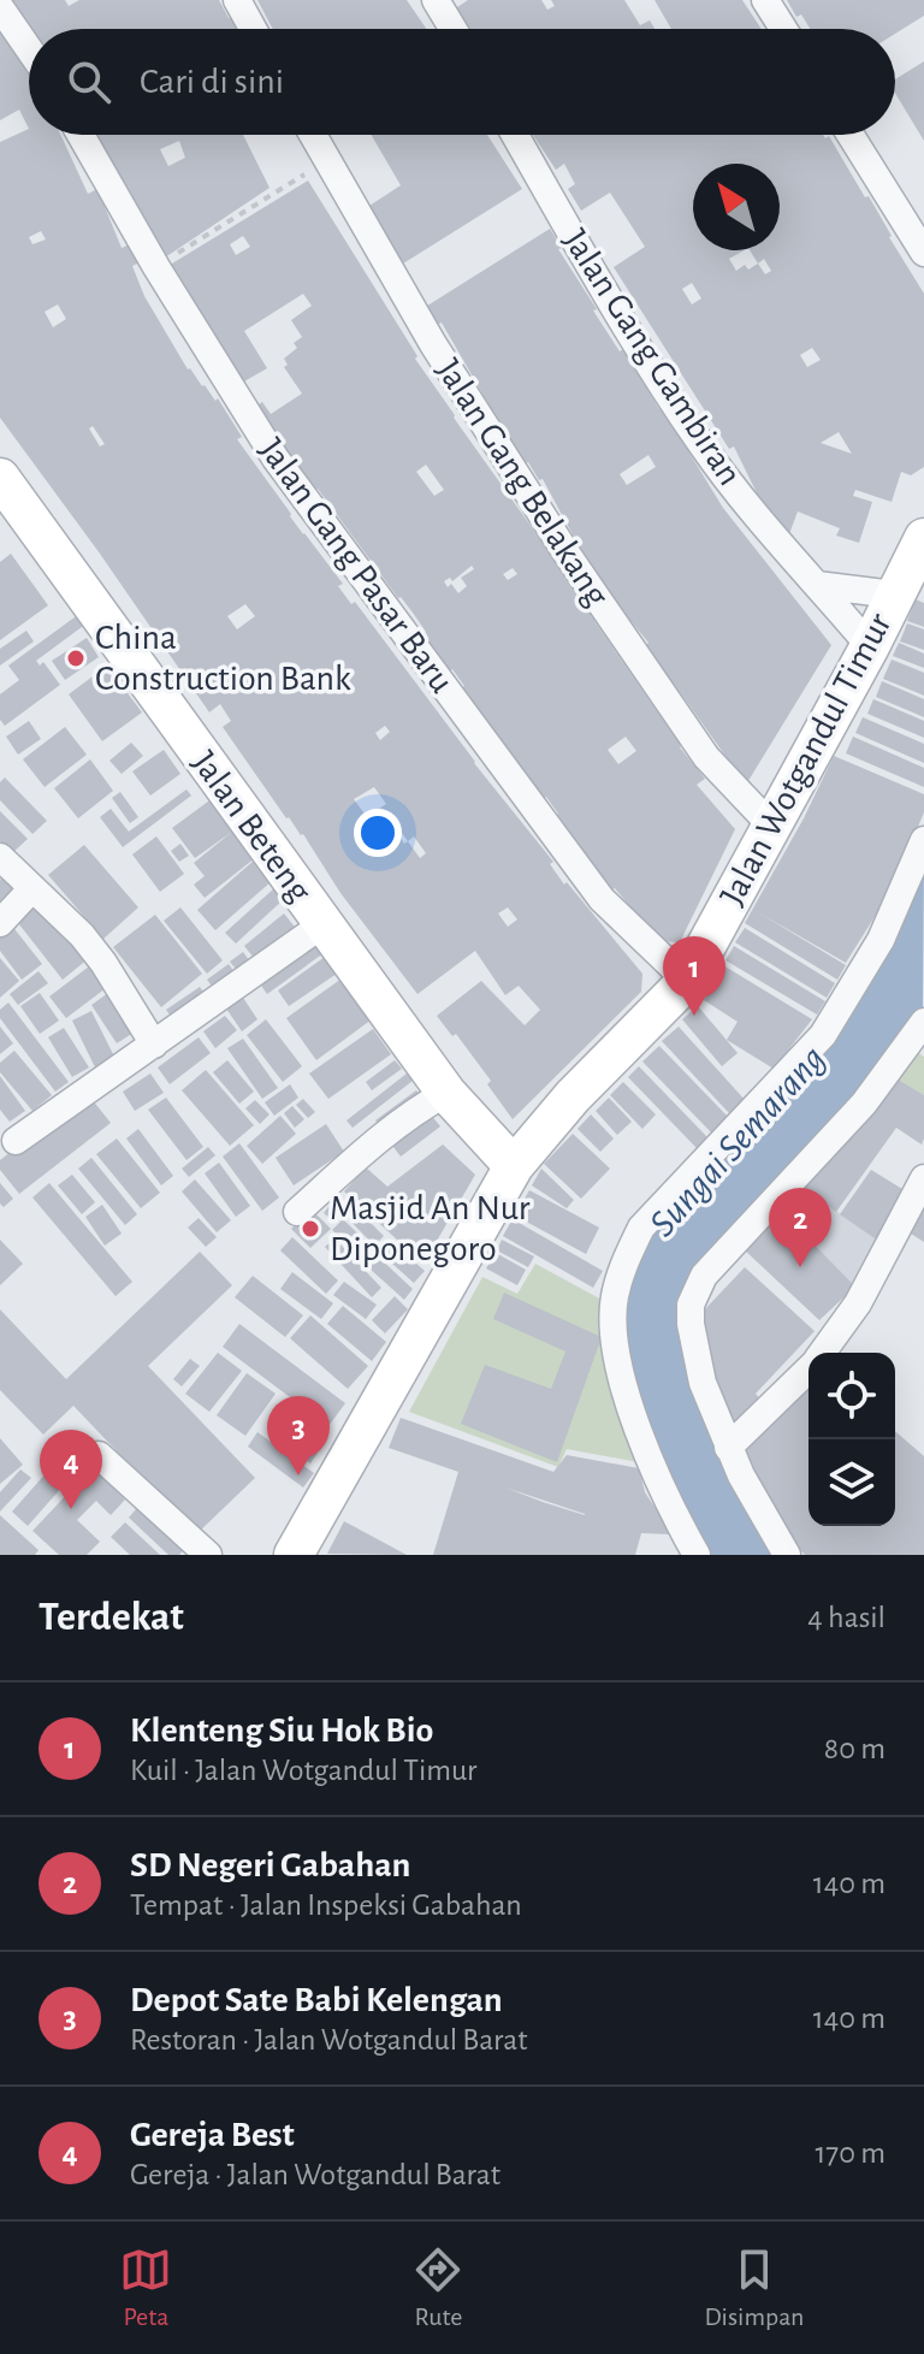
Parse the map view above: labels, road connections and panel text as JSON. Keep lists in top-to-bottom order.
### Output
{
  "streets": {
    "street": [
      "Jalan Gang Gambiran",
      "Jalan Gang Belakang",
      "Jalan Gang Pasar Baru",
      "Jalan Wotgandul Timur",
      "Jalan Beteng"
    ]
  },
  "crossings": [
    ["Jalan Gang Gambiran", "Jalan Wotgandul Timur"],
    ["Jalan Gang Belakang", "Jalan Wotgandul Timur"],
    ["Jalan Gang Pasar Baru", "Jalan Wotgandul Timur"],
    ["Jalan Wotgandul Timur", "Jalan Beteng"]
  ],
  "water": ["Sungai Semarang"],
  "places": ["China Construction Bank", "Masjid An Nur Diponegoro"],
  "north": "top left",
  "page": {
    "search": "Cari di sini",
    "pins": [
      "1",
      "2",
      "3",
      "4"
    ],
    "heading": ["Terdekat", "4 hasil"],
    "list": [
      {
        "mark": "1",
        "name": "Klenteng Siu Hok Bio",
        "note": "Kuil · Jalan Wotgandul Timur",
        "value": "80 m"
      },
      {
        "mark": "2",
        "name": "SD Negeri Gabahan",
        "note": "Tempat · Jalan Inspeksi Gabahan",
        "value": "140 m"
      },
      {
        "mark": "3",
        "name": "Depot Sate Babi Kelengan",
        "note": "Restoran · Jalan Wotgandul Barat",
        "value": "140 m"
      },
      {
        "mark": "4",
        "name": "Gereja Best",
        "note": "Gereja · Jalan Wotgandul Barat",
        "value": "170 m"
      }
    ],
    "nav": ["Peta", "Rute", "Disimpan"]
  }
}
